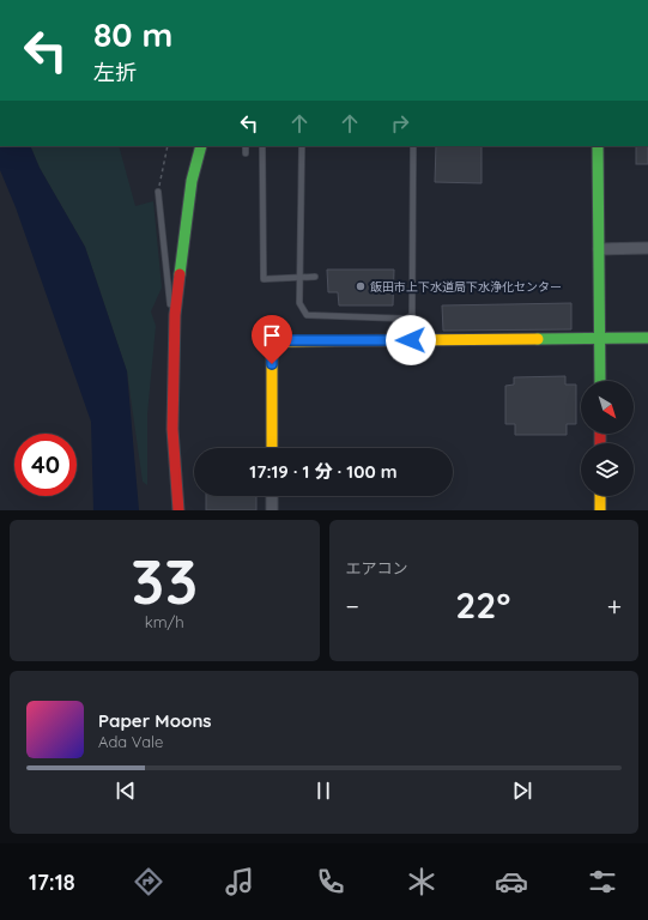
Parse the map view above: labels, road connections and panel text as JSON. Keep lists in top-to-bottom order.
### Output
{
  "places": ["飯田市上下水道局下水浄化センター"],
  "north": "bottom right",
  "page": {
    "turn": ["80 m", "左折"],
    "limit": "40",
    "trip": "17:19 · 1 分 · 100 m",
    "tile": [
      ["33", "km/h"],
      "エアコン"
    ],
    "heat": ["−", "22°", "+"],
    "song": ["Paper Moons", "Ada Vale"],
    "tabs": "17:18"
  }
}
